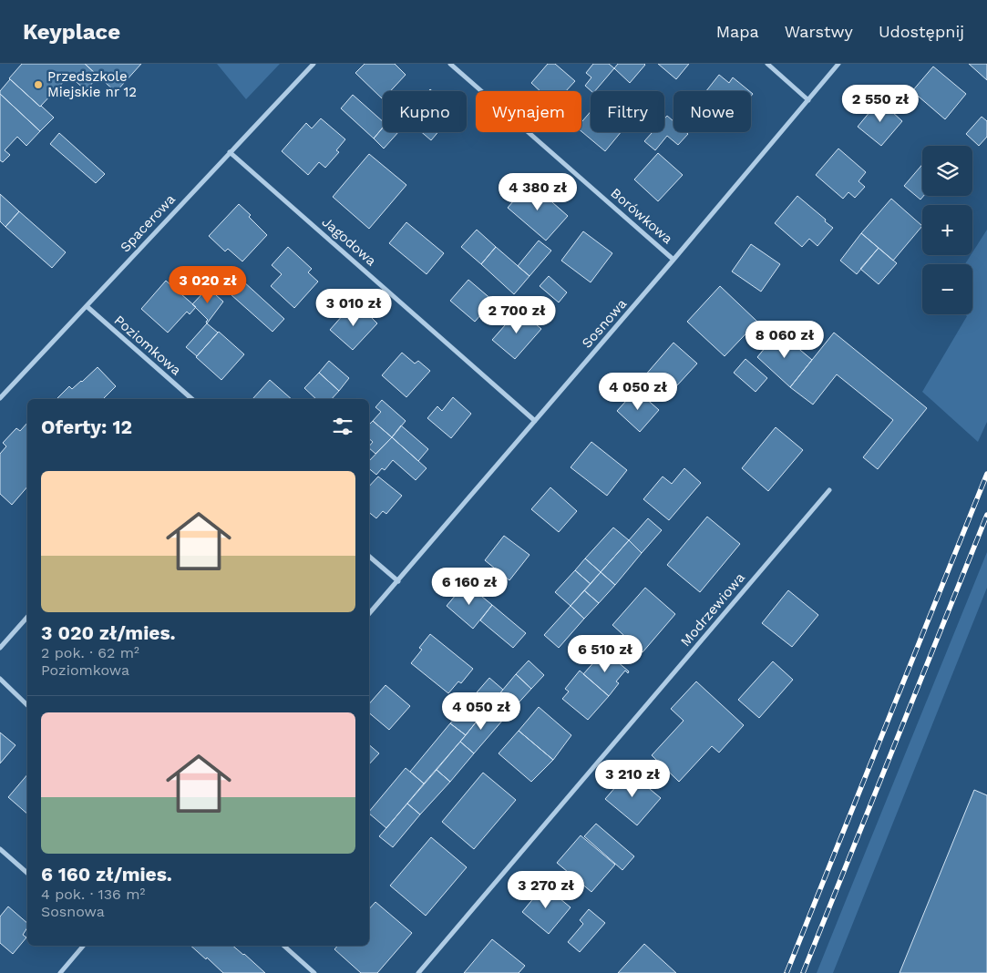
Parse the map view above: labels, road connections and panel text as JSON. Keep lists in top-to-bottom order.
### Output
{
  "streets": {
    "street": [
      "Borówkowa",
      "Spacerowa",
      "Jagodowa",
      "Sosnowa",
      "Poziomkowa",
      "Modrzewiowa"
    ]
  },
  "crossings": [
    ["Borówkowa", "Sosnowa"],
    ["Spacerowa", "Jagodowa"],
    ["Spacerowa", "Poziomkowa"],
    ["Jagodowa", "Sosnowa"]
  ],
  "places": ["Przedszkole Miejskie nr 12"],
  "page": {
    "header": "Keyplace",
    "nav": ["Mapa", "Warstwy", "Udostępnij"],
    "price": [
      "2 550 zł",
      "4 380 zł",
      "3 020 zł",
      "3 010 zł",
      "2 700 zł",
      "8 060 zł",
      "4 050 zł",
      "6 160 zł",
      "6 510 zł",
      "4 050 zł",
      "3 210 zł",
      "3 270 zł"
    ],
    "chip": [
      "Kupno",
      "Wynajem",
      "Filtry",
      "Nowe"
    ],
    "map_buttons": ["+", "−"],
    "heading": "Oferty: 12",
    "list": [
      {
        "name": "3 020 zł/mies.",
        "note": "2 pok. · 62 m² · Poziomkowa"
      },
      {
        "name": "6 160 zł/mies.",
        "note": "4 pok. · 136 m² · Sosnowa"
      }
    ]
  }
}
